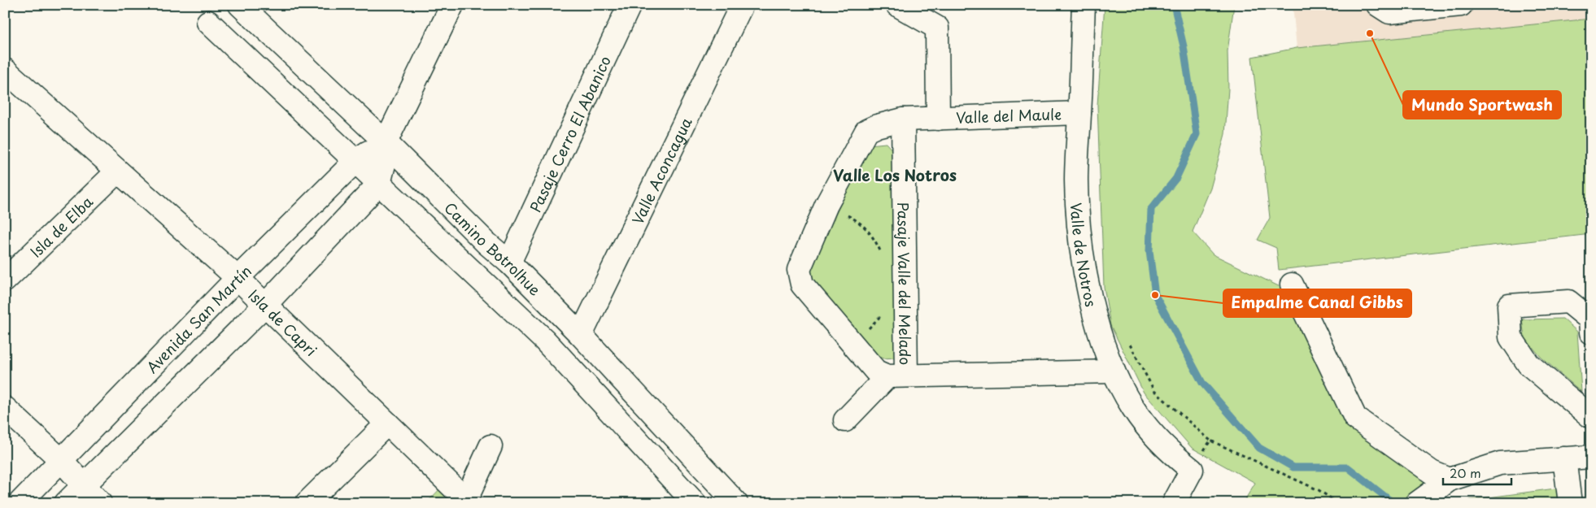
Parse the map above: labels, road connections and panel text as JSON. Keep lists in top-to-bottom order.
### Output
{
  "streets": {
    "street": [
      "Valle del Maule",
      "Pasaje Cerro El Abanico",
      "Valle Aconcagua",
      "Isla de Elba",
      "Camino Botrolhue",
      "Valle de Notros",
      "Pasaje Valle del Melado",
      "Avenida San Martín",
      "Isla de Capri"
    ]
  },
  "crossings": [
    ["Valle del Maule", "Valle de Notros"],
    ["Valle del Maule", "Pasaje Valle del Melado"],
    ["Pasaje Cerro El Abanico", "Camino Botrolhue"],
    ["Valle Aconcagua", "Camino Botrolhue"],
    ["Isla de Elba", "Isla de Capri"],
    ["Camino Botrolhue", "Avenida San Martín"],
    ["Valle de Notros", "Pasaje Valle del Melado"],
    ["Avenida San Martín", "Isla de Capri"]
  ],
  "districts": ["Valle Los Notros"],
  "places": ["Mundo Sportwash", "Empalme Canal Gibbs"],
  "scale_bar": "20 m"
}
